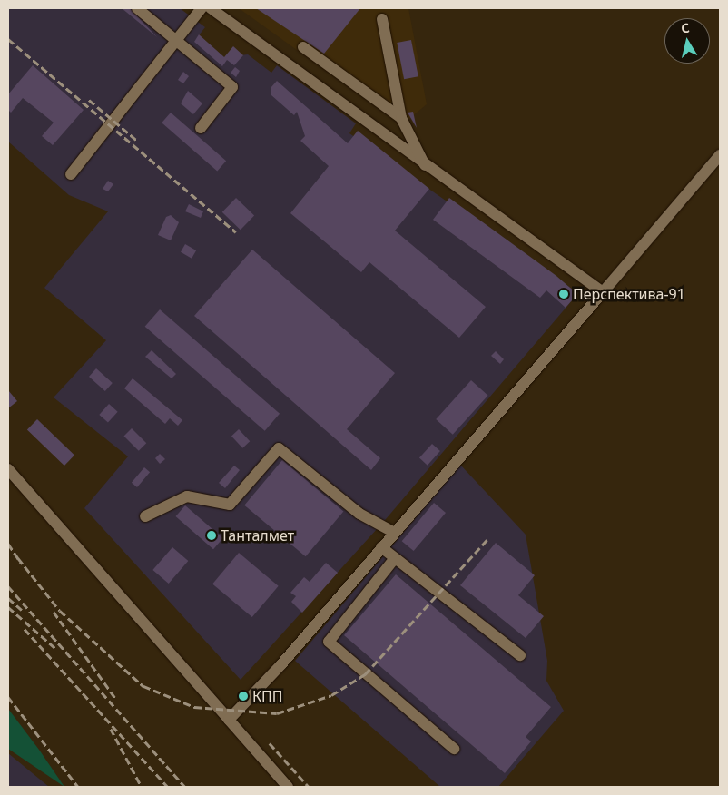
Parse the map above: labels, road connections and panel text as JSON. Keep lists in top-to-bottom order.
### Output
{
  "places": ["Перспектива-91", "Танталмет", "КПП"],
  "north": "top"
}
